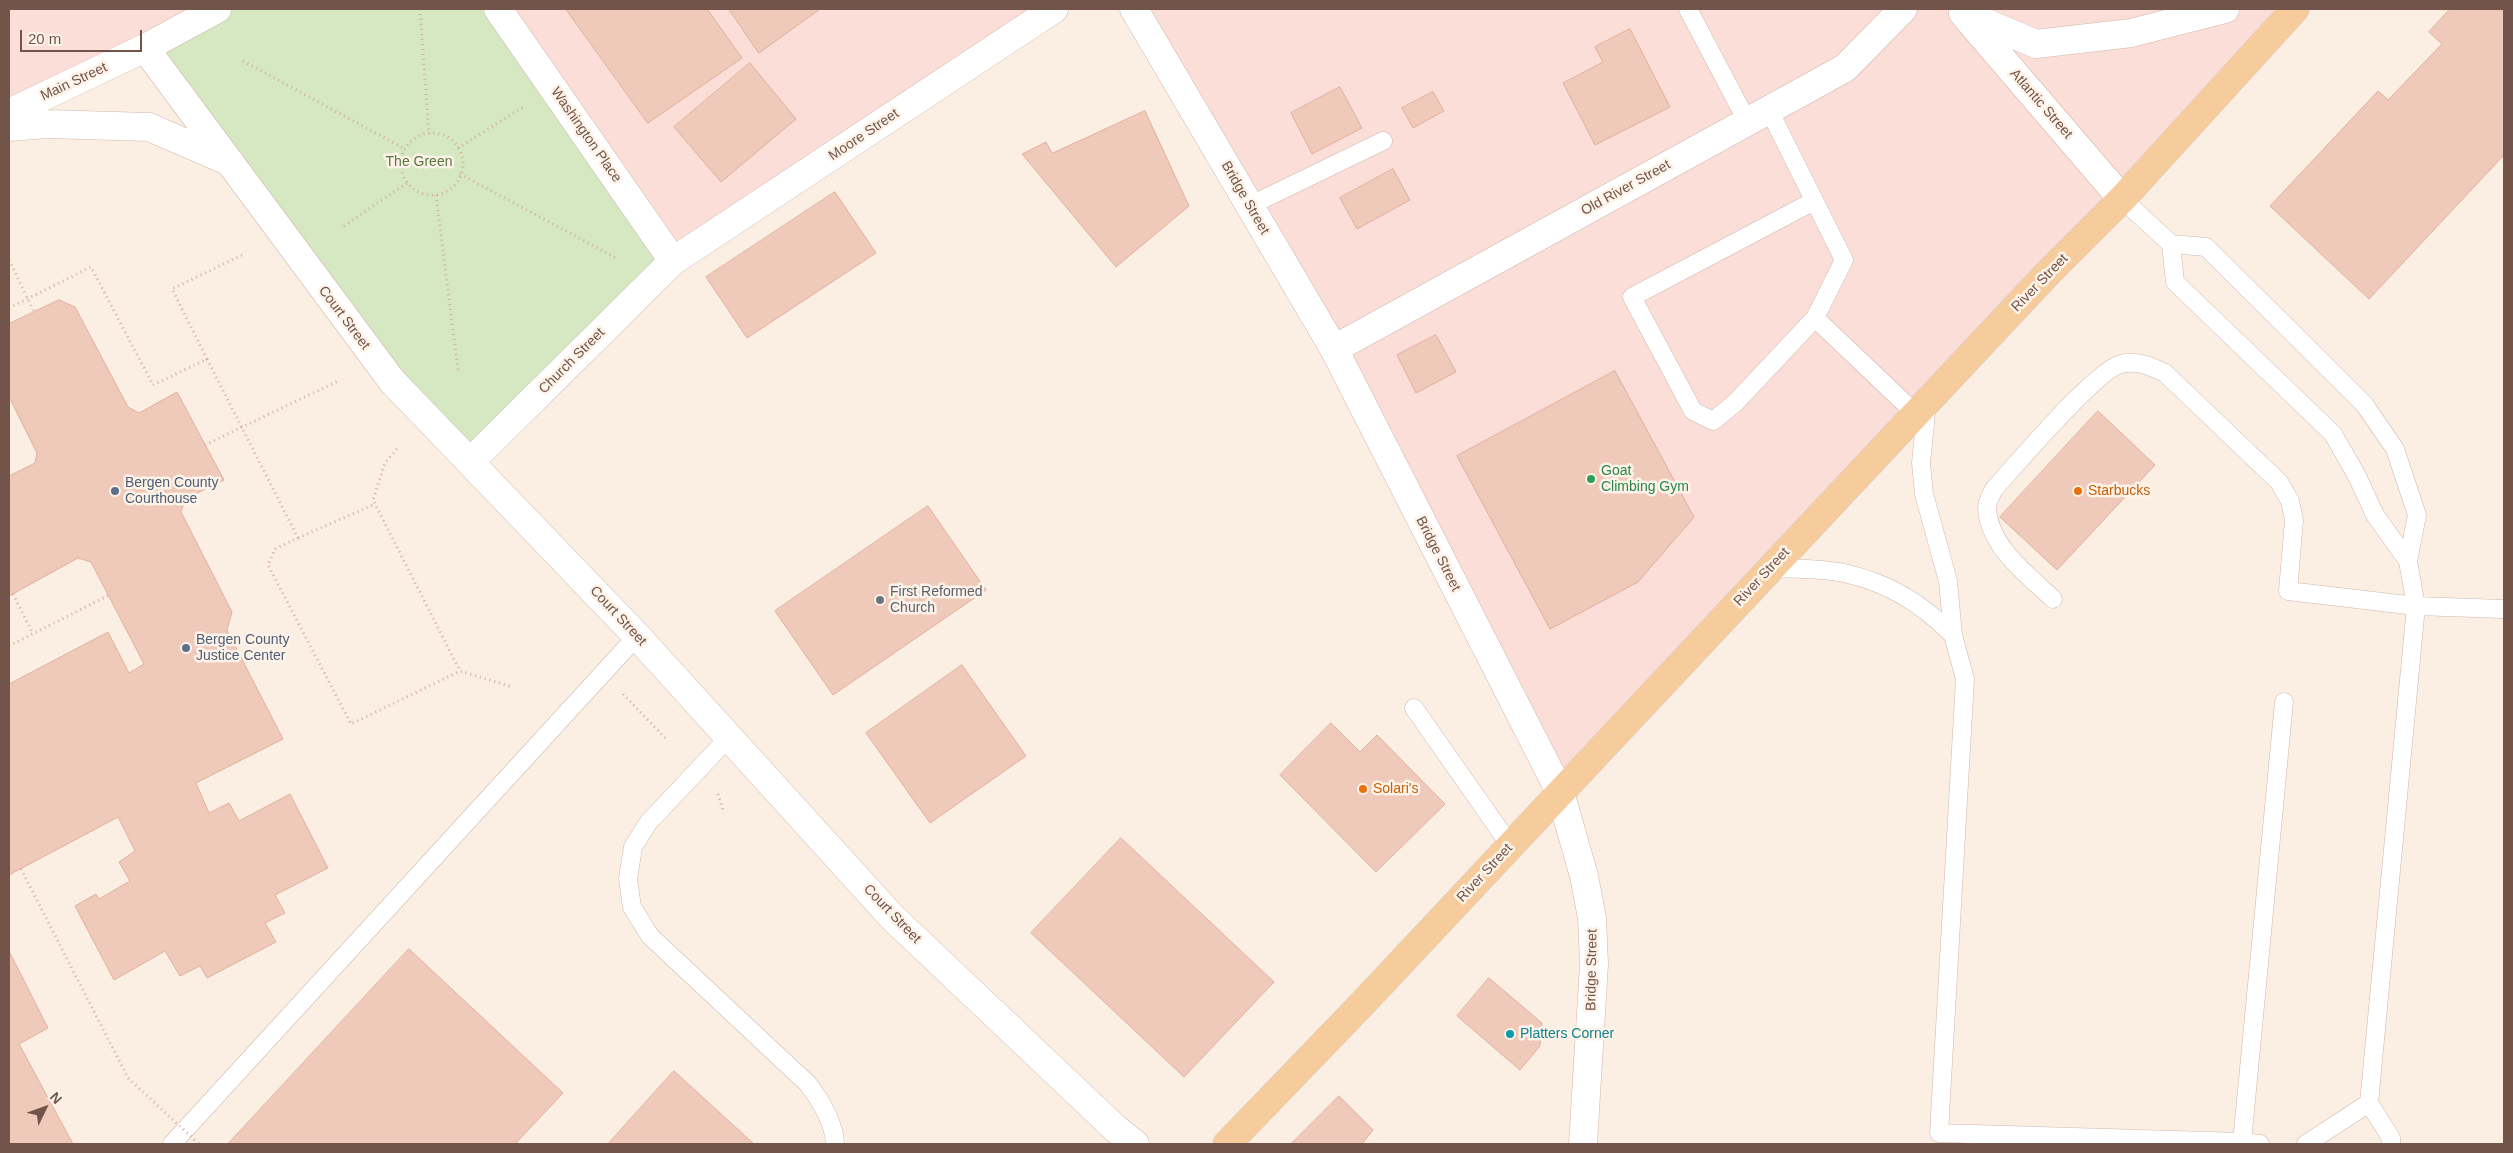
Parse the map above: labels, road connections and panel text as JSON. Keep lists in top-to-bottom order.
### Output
{
  "streets": {
    "main road": ["River Street"],
    "street": [
      "Main Street",
      "Atlantic Street",
      "Washington Place",
      "Moore Street",
      "Old River Street",
      "Bridge Street",
      "Court Street",
      "Church Street"
    ]
  },
  "crossings": [
    ["Main Street", "Court Street"],
    ["Atlantic Street", "River Street"],
    ["Washington Place", "Moore Street"],
    ["Washington Place", "Church Street"],
    ["Moore Street", "Church Street"],
    ["Old River Street", "Bridge Street"],
    ["Bridge Street", "River Street"],
    ["Court Street", "Church Street"]
  ],
  "parks": ["The Green"],
  "places": [
    "Goat Climbing Gym",
    "Bergen County Courthouse",
    "Starbucks",
    "First Reformed Church",
    "Bergen County Justice Center",
    "Solari's",
    "Platters Corner"
  ],
  "scale_bar": "20 m",
  "north": "top right"
}
